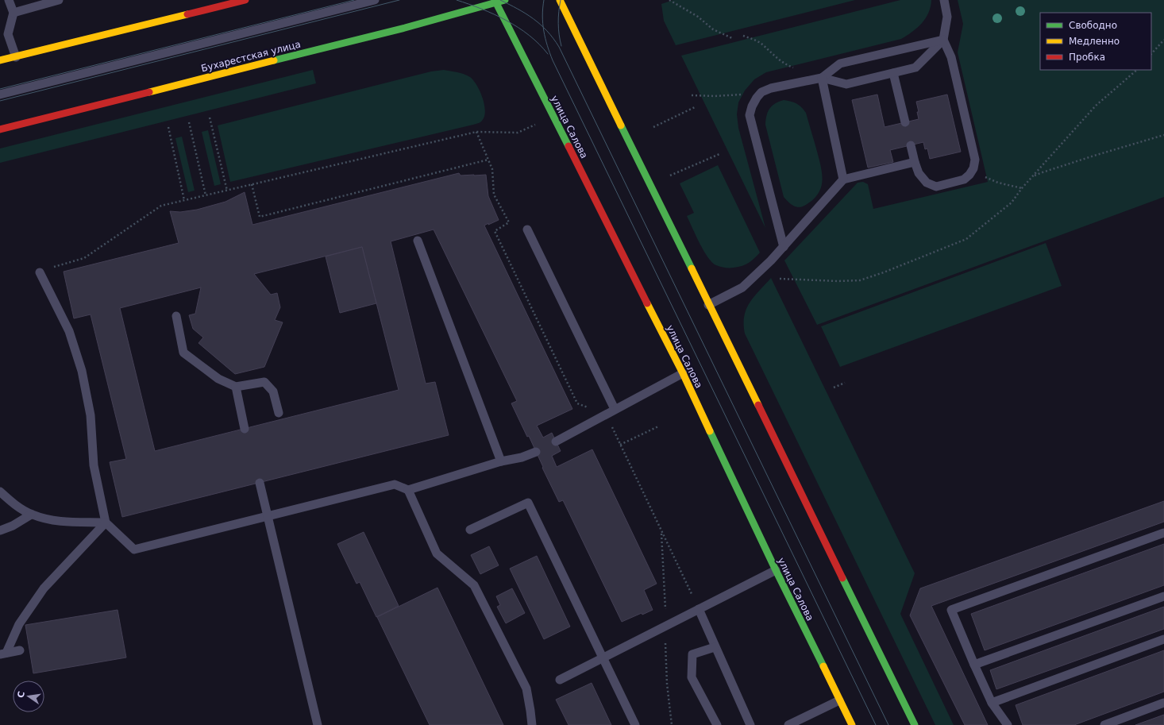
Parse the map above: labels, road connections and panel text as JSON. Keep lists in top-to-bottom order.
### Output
{
  "streets": {
    "main road": ["Бухарестская улица", "улица Салова"]
  },
  "crossings": [
    ["Бухарестская улица", "улица Салова"]
  ],
  "legend": ["Свободно", "Медленно", "Пробка"],
  "north": "left"
}
